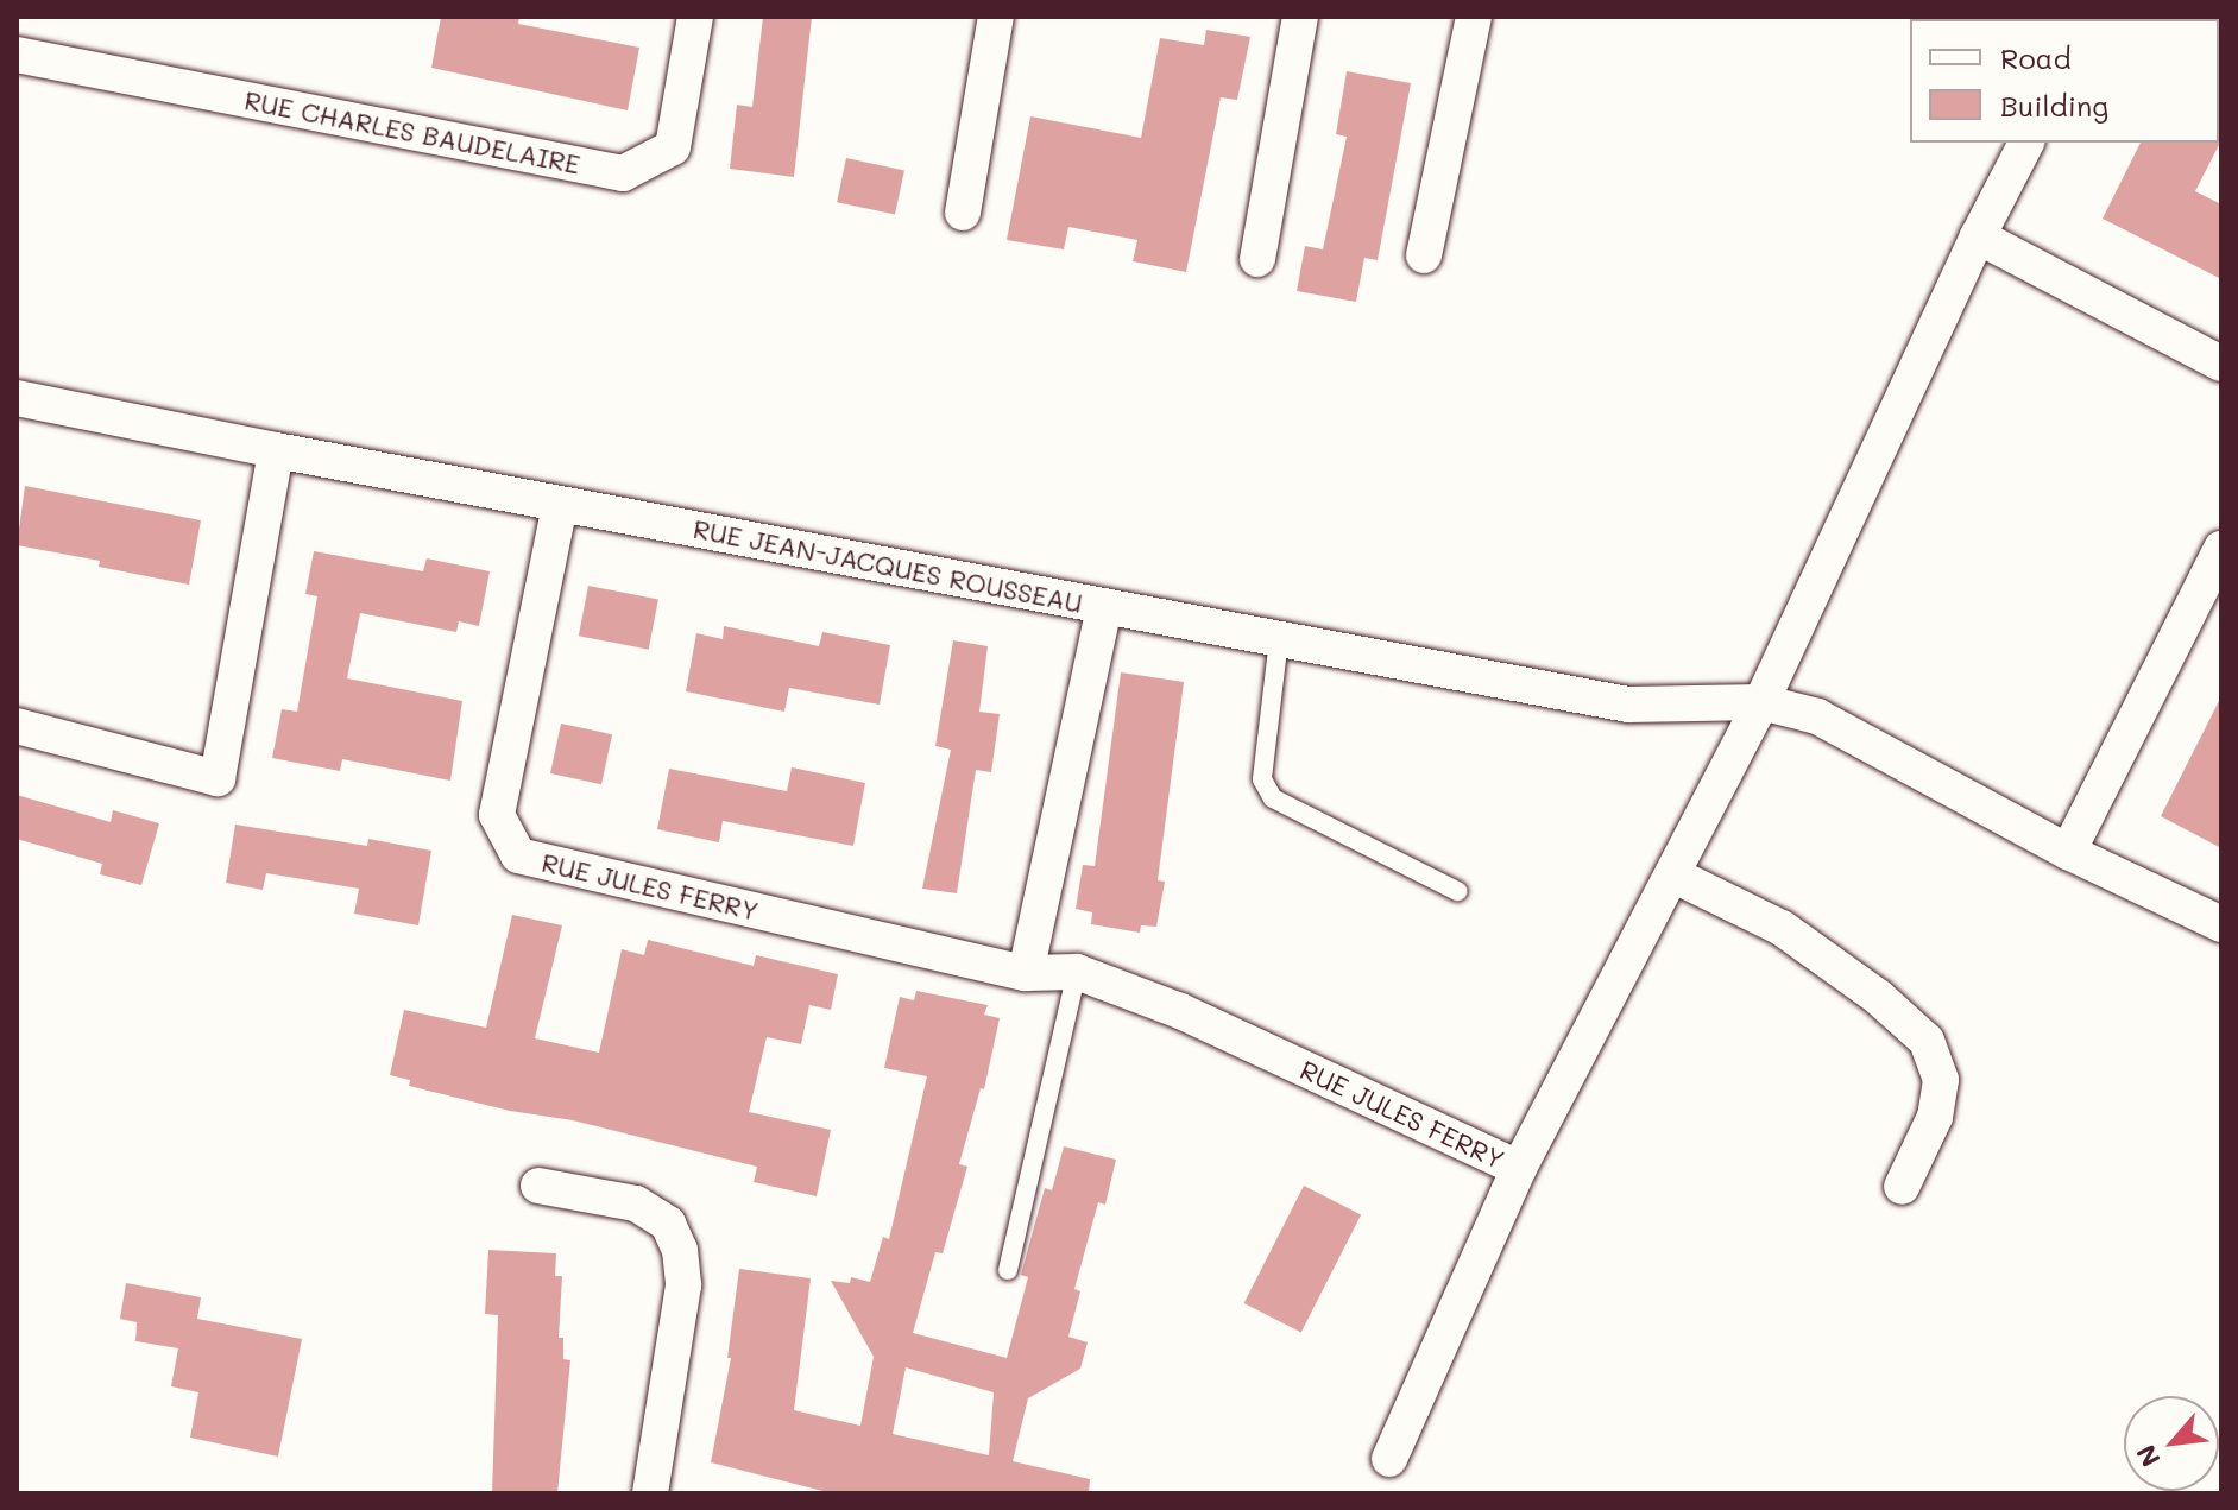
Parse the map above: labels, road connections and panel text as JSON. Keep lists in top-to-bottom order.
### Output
{
  "streets": {
    "street": ["RUE CHARLES BAUDELAIRE", "RUE JEAN-JACQUES ROUSSEAU", "RUE JULES FERRY"]
  },
  "crossings": [
    ["RUE JEAN-JACQUES ROUSSEAU", "RUE JULES FERRY"]
  ],
  "legend": ["Road", "Building"],
  "north": "bottom left"
}
